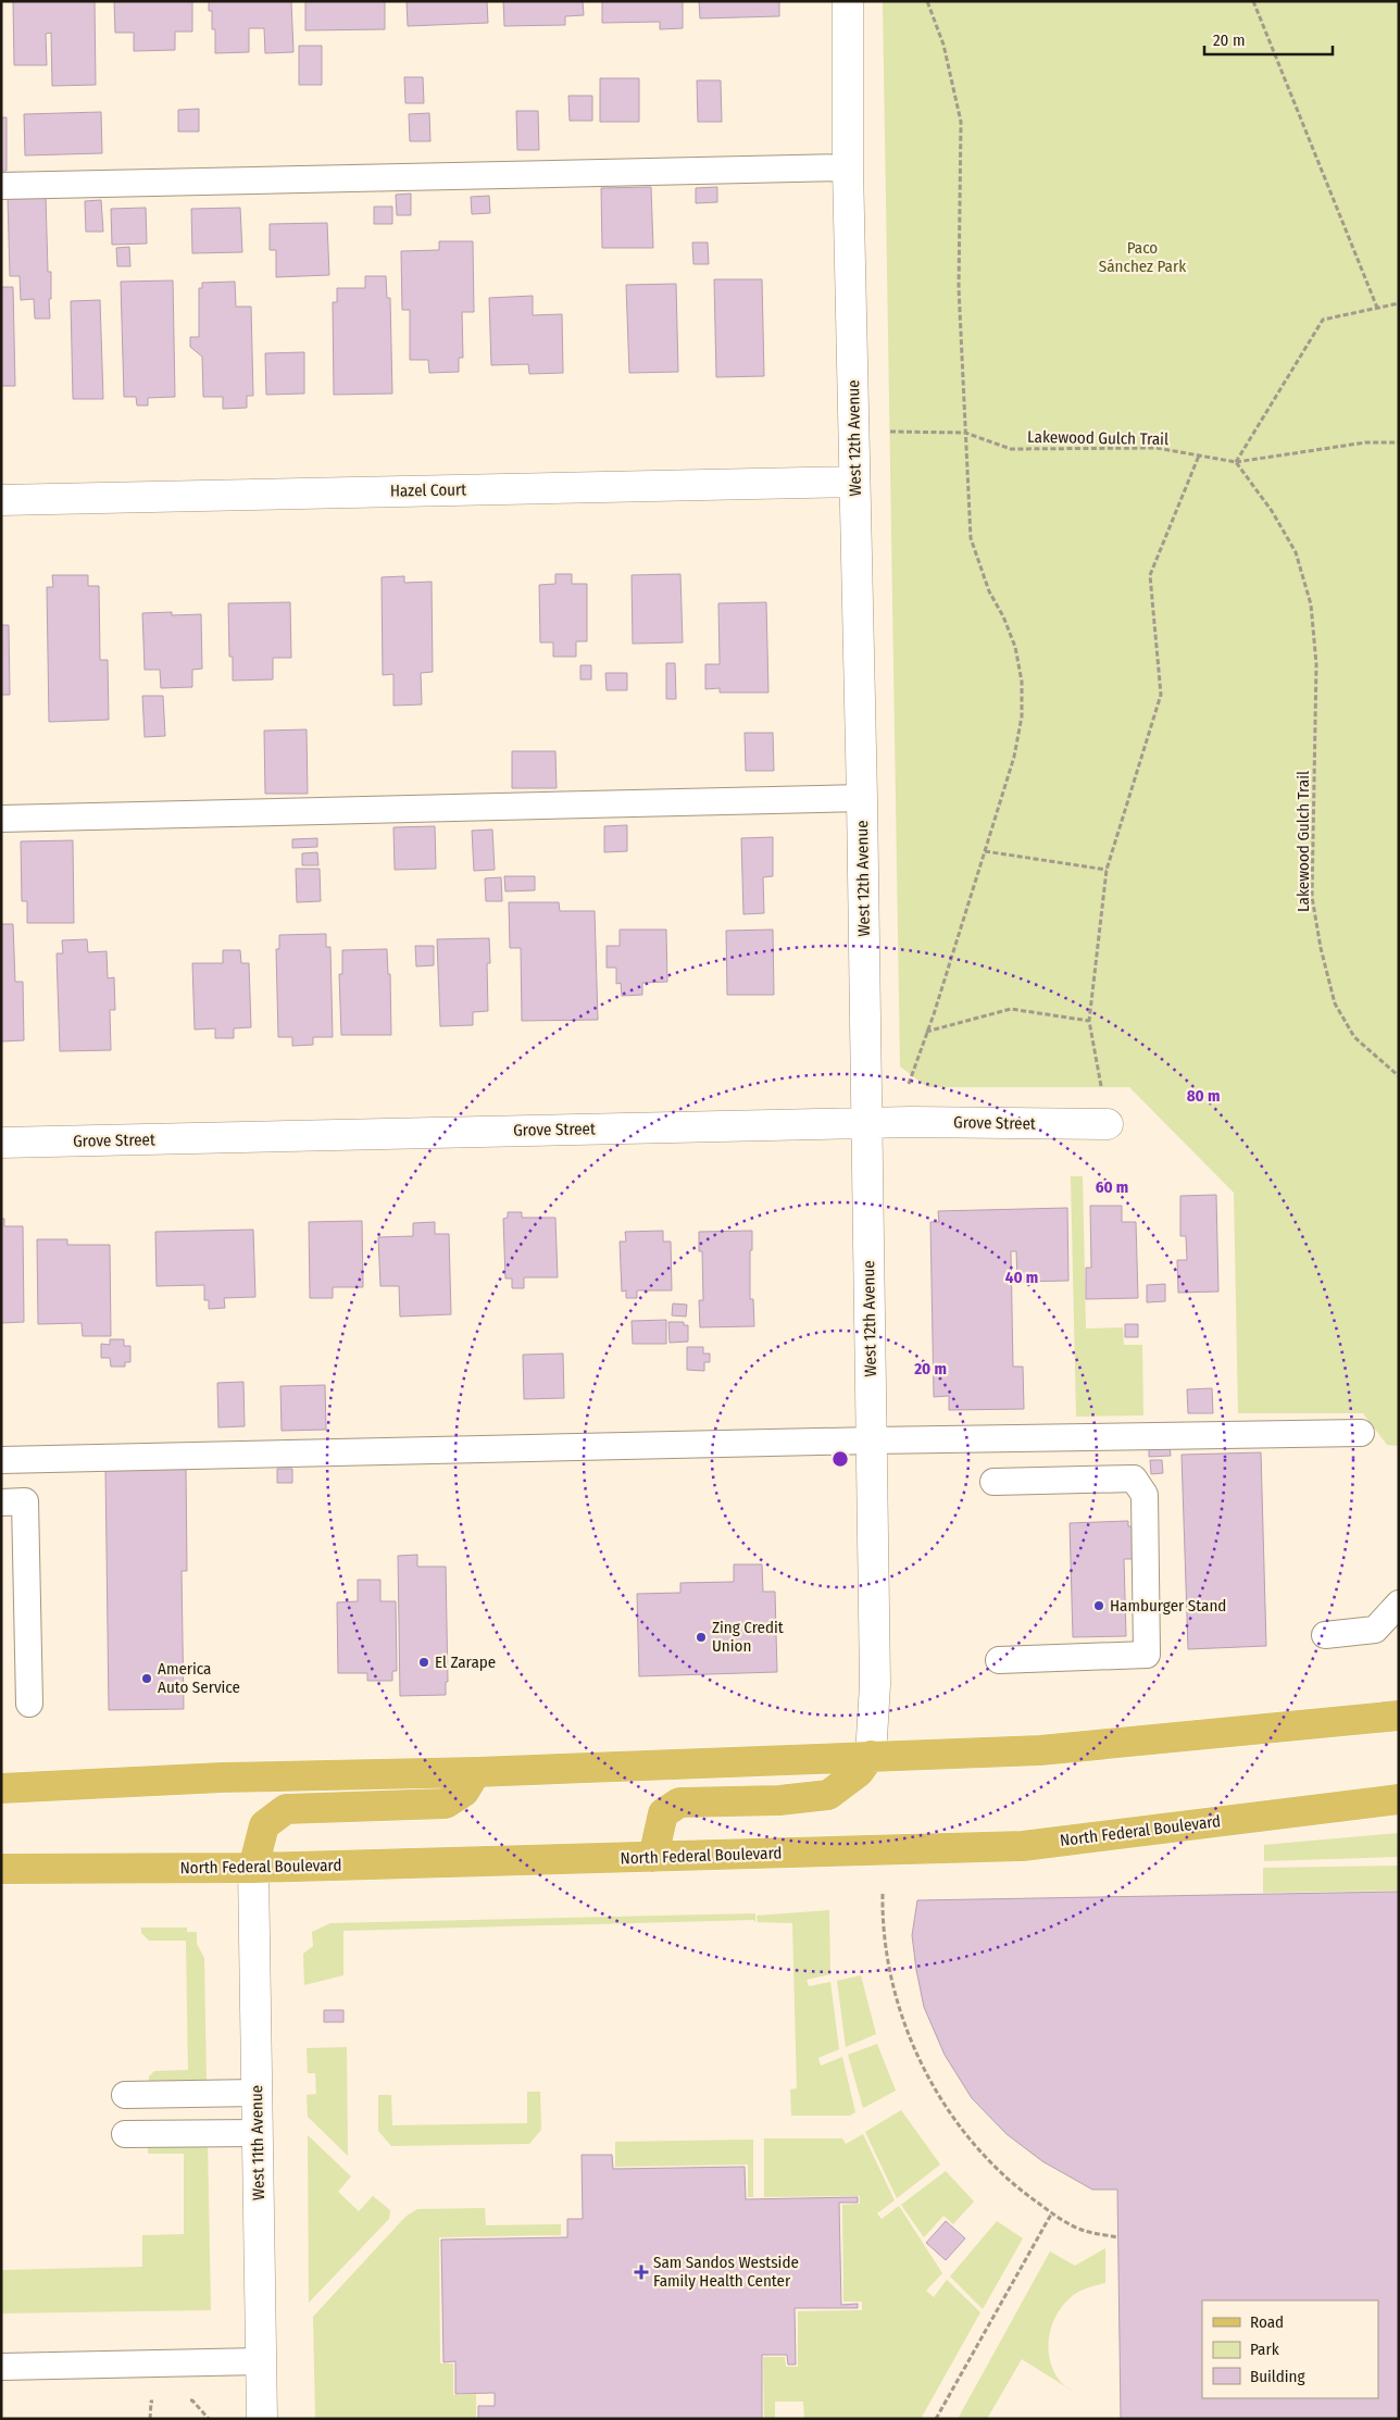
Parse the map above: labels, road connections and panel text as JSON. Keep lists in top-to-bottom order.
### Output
{
  "streets": {
    "main road": ["North Federal Boulevard"],
    "street": [
      "West 12th Avenue",
      "Hazel Court",
      "Grove Street",
      "West 11th Avenue"
    ],
    "path": ["Lakewood Gulch Trail"]
  },
  "crossings": [
    ["West 12th Avenue", "Hazel Court"],
    ["West 12th Avenue", "Grove Street"],
    ["North Federal Boulevard", "West 11th Avenue"]
  ],
  "parks": ["Paco Sánchez Park"],
  "places": {
    "other": [
      "Hamburger Stand",
      "Zing Credit Union",
      "El Zarape",
      "America Auto Service"
    ],
    "health": ["Sam Sandos Westside Family Health Center"]
  },
  "legend": ["Road", "Park", "Building"],
  "scale_bar": "20 m",
  "rings": [
    "80 m",
    "60 m",
    "40 m",
    "20 m"
  ]
}
